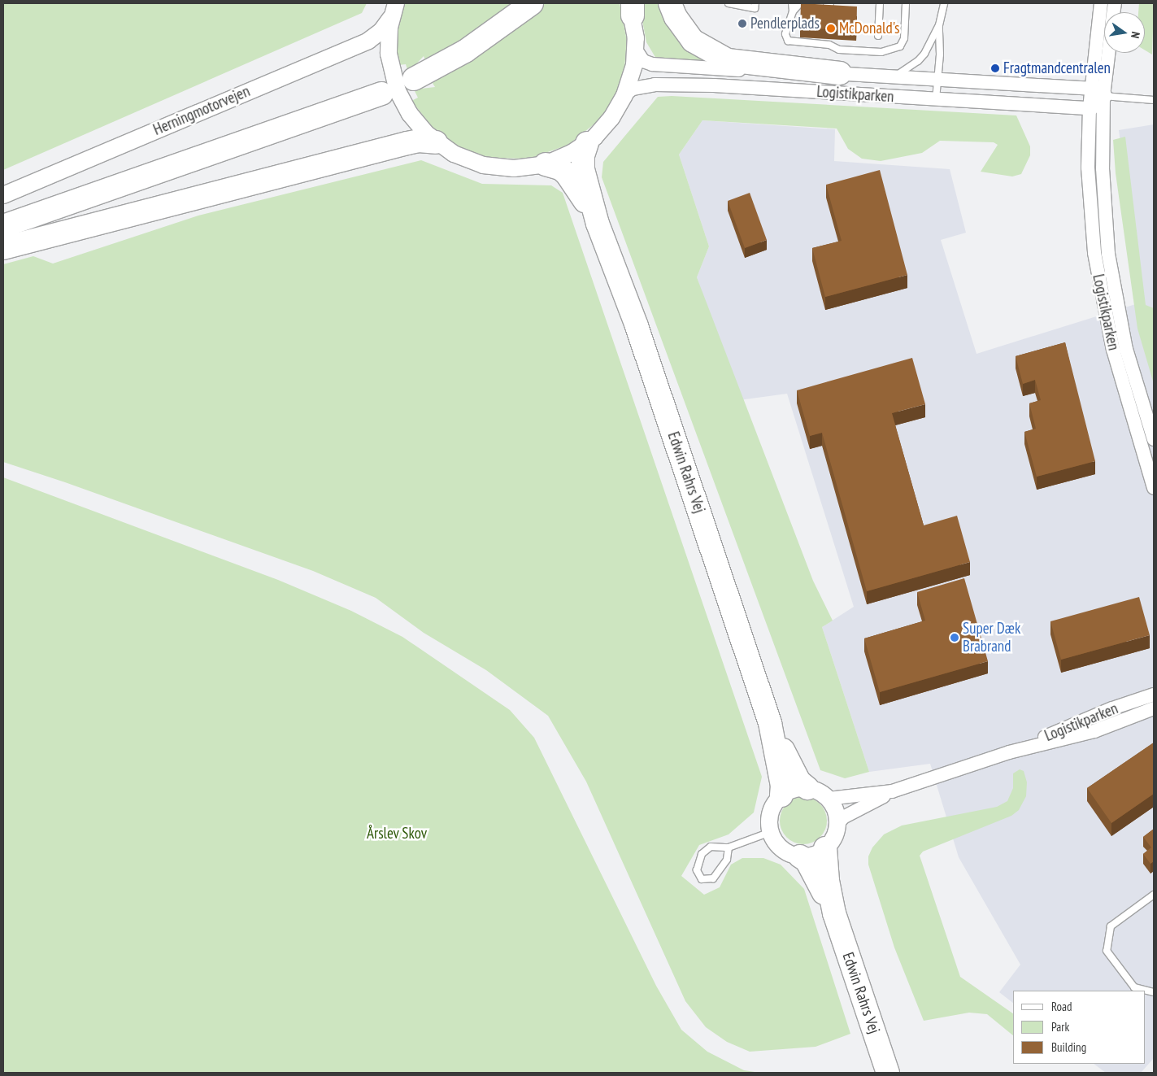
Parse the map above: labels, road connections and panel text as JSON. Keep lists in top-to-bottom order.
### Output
{
  "streets": {
    "highway": ["Edwin Rahrs Vej"],
    "street": ["Logistikparken", "Herningmotorvejen"]
  },
  "parks": ["Årslev Skov"],
  "places": [
    "Pendlerplads",
    "McDonald's",
    "Fragtmandcentralen",
    "Super Dæk Brabrand"
  ],
  "legend": ["Road", "Park", "Building"],
  "north": "right"
}
